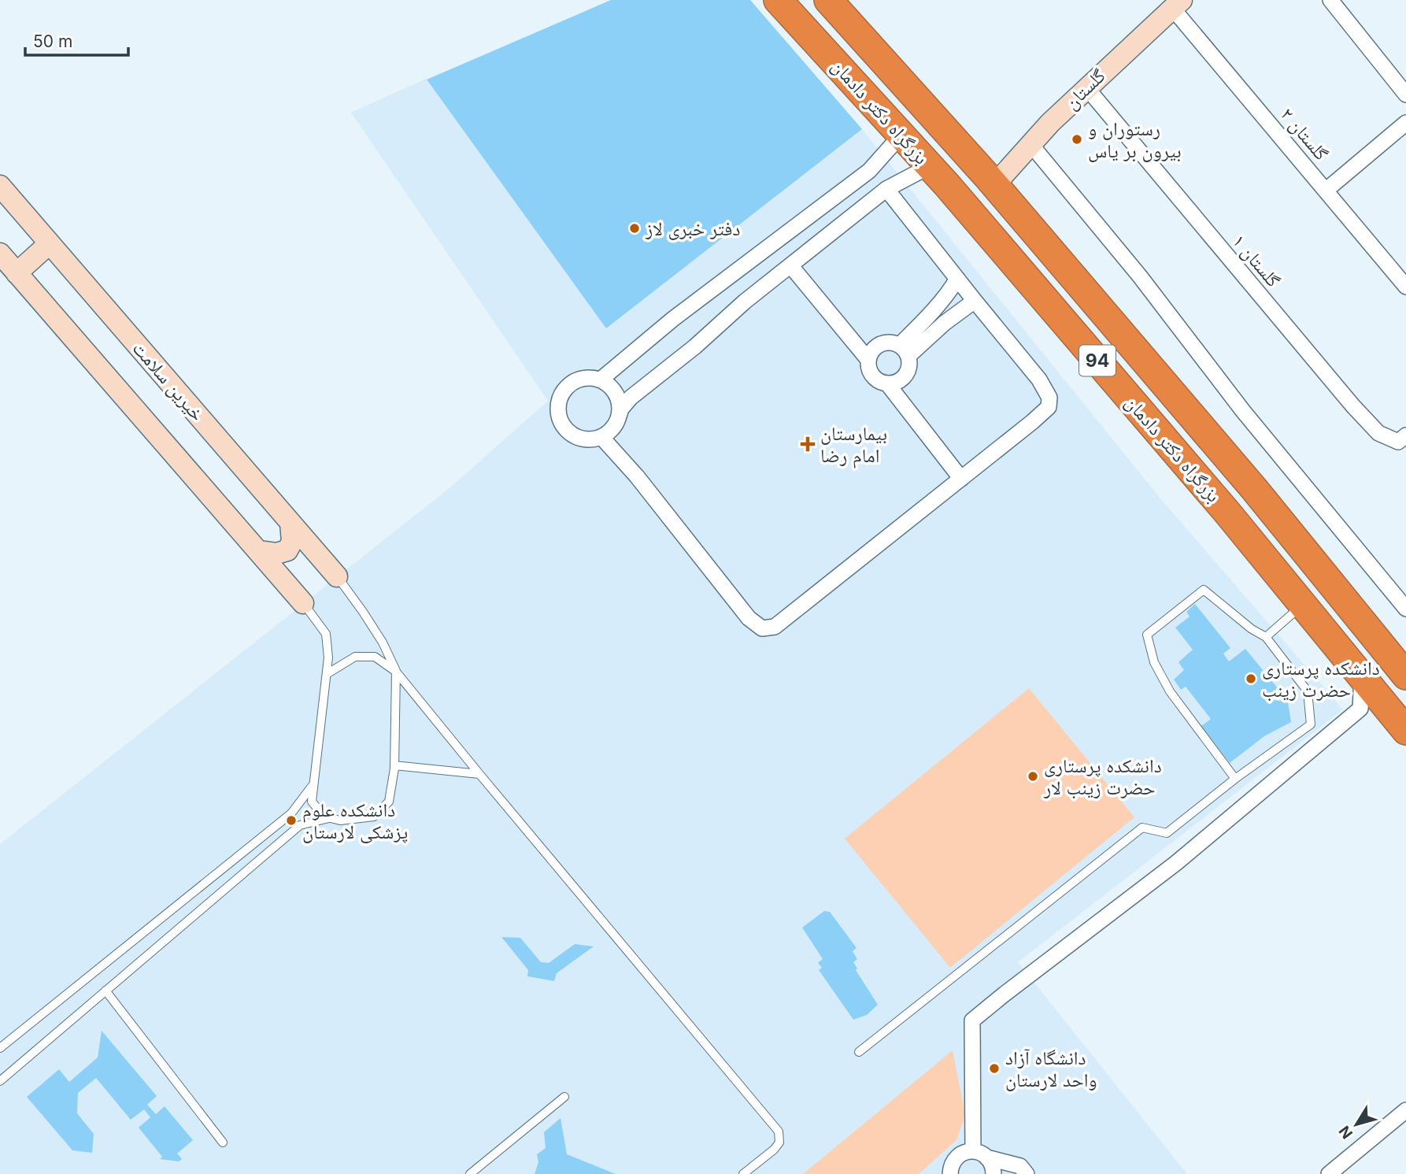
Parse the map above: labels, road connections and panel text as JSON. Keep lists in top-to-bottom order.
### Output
{
  "streets": {
    "highway": ["بزرگراه دکتر دادمان", "94"],
    "street": [
      "گلستان",
      "گلستان ۲",
      "گلستان ۱",
      "خیرین سلامت"
    ]
  },
  "crossings": [
    ["گلستان", "بزرگراه دکتر دادمان"],
    ["گلستان", "گلستان ۲"],
    ["گلستان", "گلستان ۱"]
  ],
  "places": {
    "other": [
      "رستوران و بیرون بر یاس",
      "دفتر خبری لاز",
      "دانشکده پرستاری حضرت زینب",
      "دانشکده پرستاری حضرت زینب لار",
      "دانشکده علوم پزشکی لارستان",
      "دانشگاه آزاد واحد لارستان"
    ],
    "health": ["بیمارستان امام رضا"]
  },
  "scale_bar": "50 m",
  "north": "bottom left"
}
